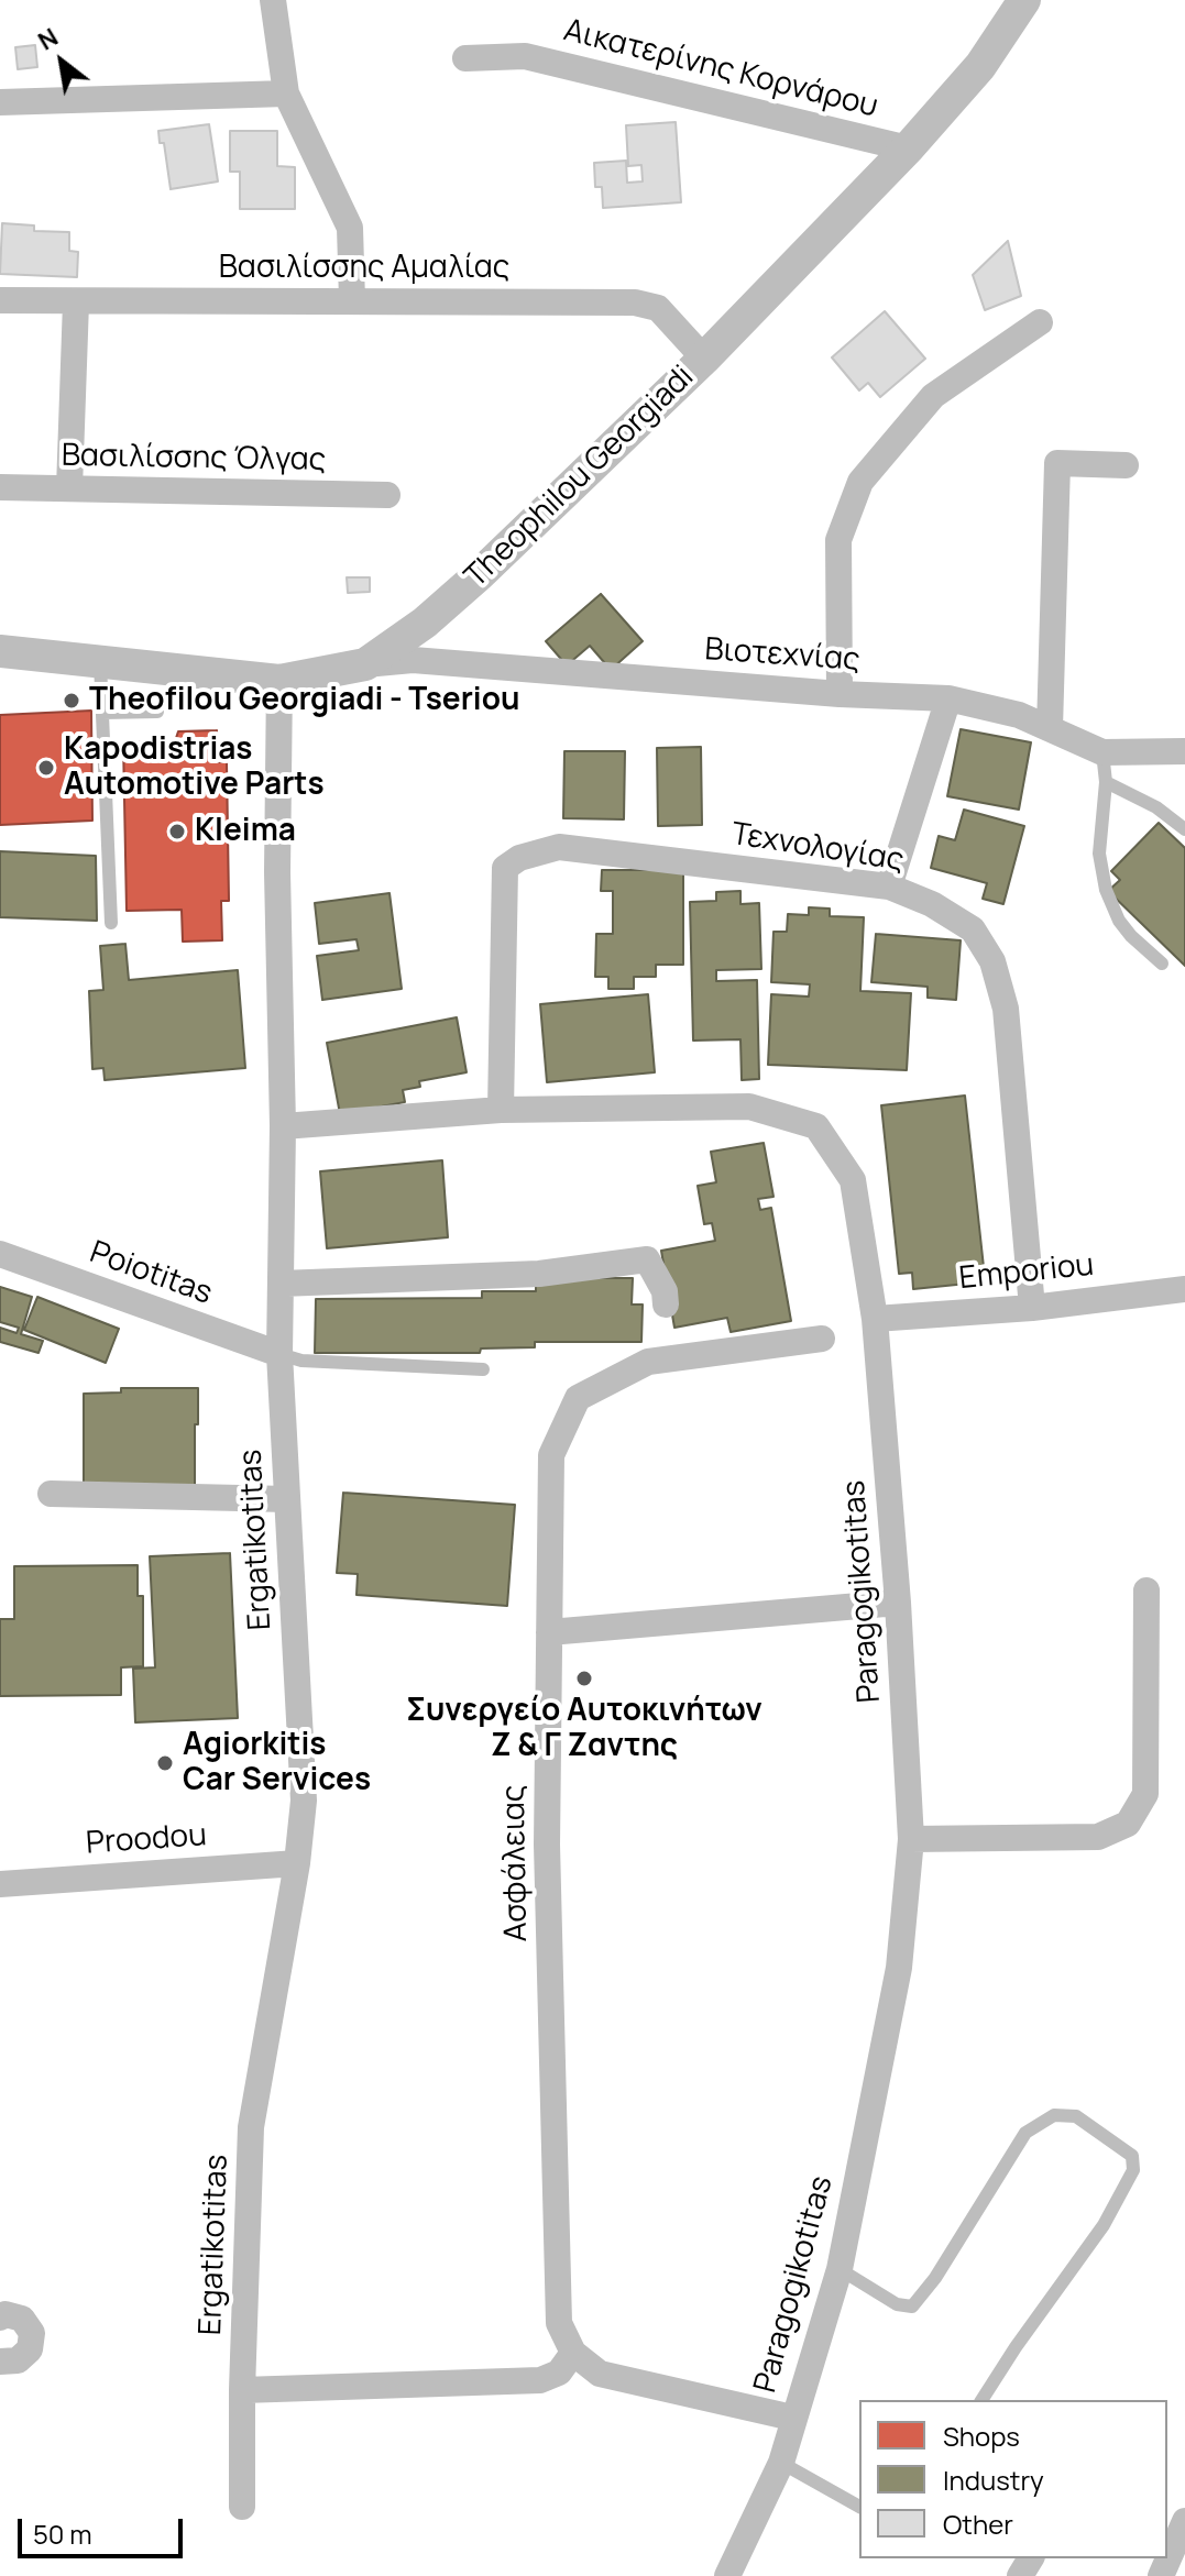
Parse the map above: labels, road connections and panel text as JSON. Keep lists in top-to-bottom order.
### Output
{
  "streets": {
    "street": [
      "Αικατερίνης Κορνάρου",
      "Βασιλίσσης Αμαλίας",
      "Βασιλίσσης Όλγας",
      "Theophilou Georgiadi",
      "Βιοτεχνίας",
      "Τεχνολογίας",
      "Emporiou",
      "Poiotitas",
      "Ergatikotitas",
      "Paragogikotitas",
      "Proodou",
      "Ασφάλειας"
    ]
  },
  "crossings": [
    ["Αικατερίνης Κορνάρου", "Theophilou Georgiadi"],
    ["Βασιλίσσης Αμαλίας", "Theophilou Georgiadi"],
    ["Theophilou Georgiadi", "Βιοτεχνίας"],
    ["Theophilou Georgiadi", "Ergatikotitas"],
    ["Τεχνολογίας", "Emporiou"],
    ["Τεχνολογίας", "Paragogikotitas"],
    ["Emporiou", "Paragogikotitas"],
    ["Poiotitas", "Ergatikotitas"],
    ["Ergatikotitas", "Paragogikotitas"],
    ["Ergatikotitas", "Proodou"]
  ],
  "places": [
    "Theofilou Georgiadi - Tseriou",
    "Kapodistrias Automotive Parts",
    "Kleima",
    "Συνεργείο Αυτοκινήτων Ζ & Γ Ζαντης",
    "Agiorkitis Car Services"
  ],
  "legend": ["Shops", "Industry", "Other"],
  "scale_bar": "50 m",
  "north": "top left"
}
